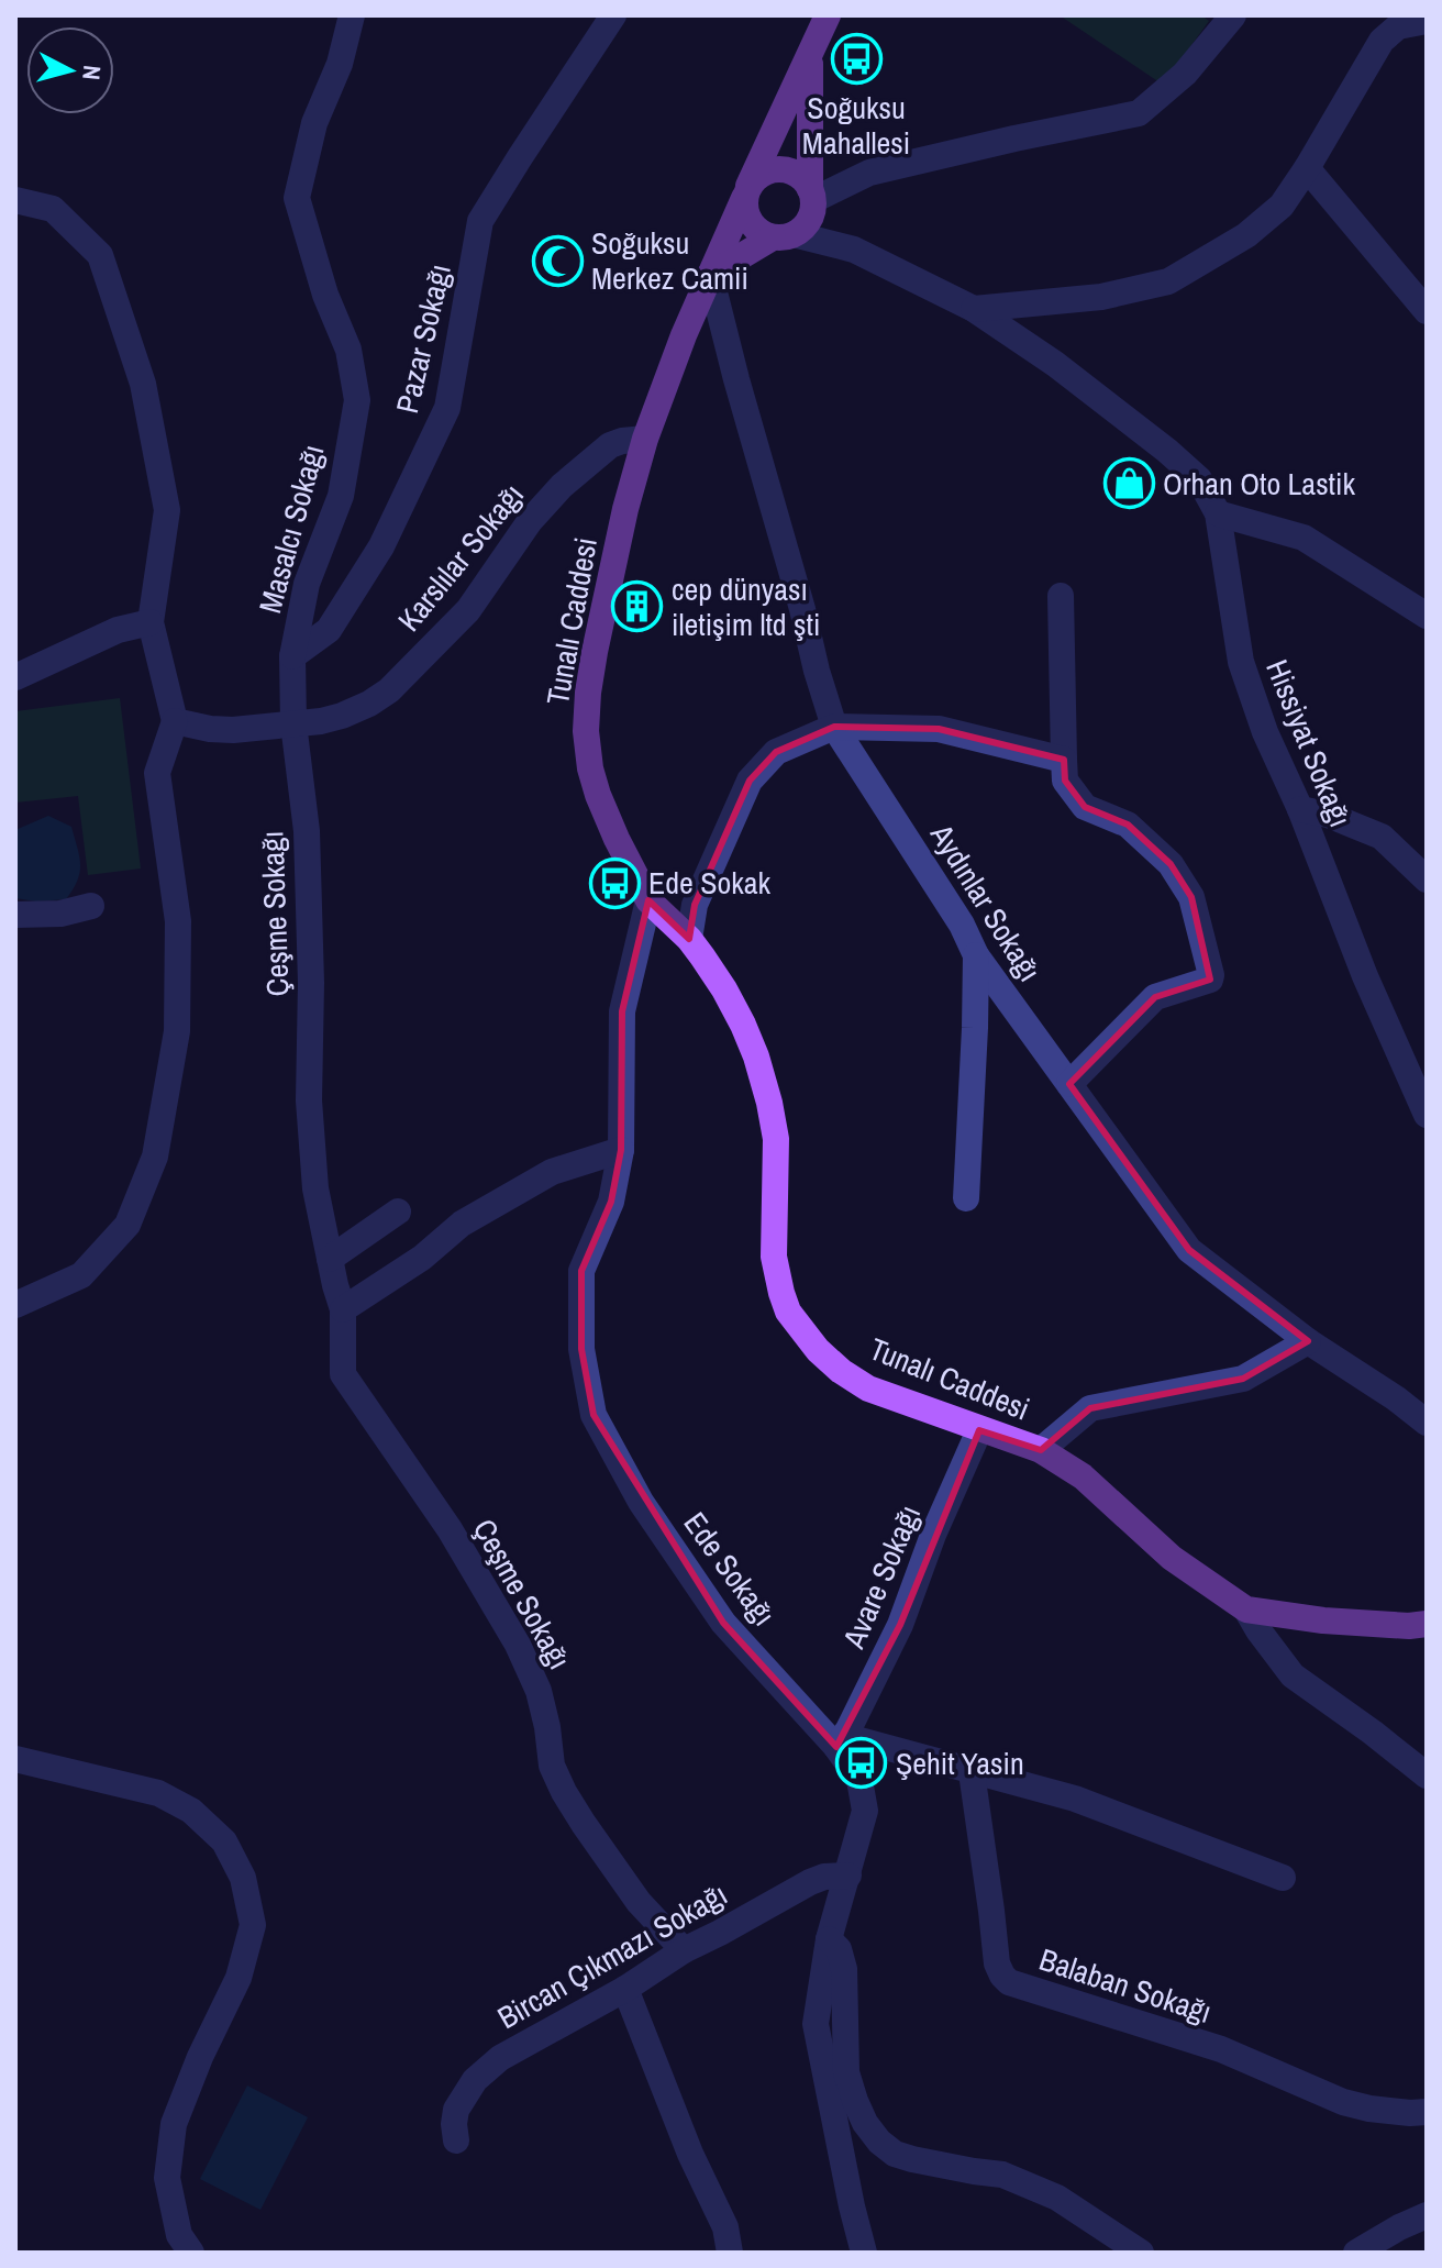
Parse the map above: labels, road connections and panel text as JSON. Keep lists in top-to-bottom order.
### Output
{
  "streets": {
    "main road": ["Tunalı Caddesi"],
    "street": [
      "Pazar Sokağı",
      "Masalcı Sokağı",
      "Karslılar Sokağı",
      "Hissiyat Sokağı",
      "Aydınlar Sokağı",
      "Çeşme Sokağı",
      "Ede Sokağı",
      "Avare Sokağı",
      "Bircan Çıkmazı Sokağı",
      "Balaban Sokağı"
    ]
  },
  "crossings": [
    ["Pazar Sokağı", "Masalcı Sokağı"],
    ["Karslılar Sokağı", "Tunalı Caddesi"],
    ["Karslılar Sokağı", "Çeşme Sokağı"],
    ["Tunalı Caddesi", "Hissiyat Sokağı"],
    ["Tunalı Caddesi", "Aydınlar Sokağı"],
    ["Tunalı Caddesi", "Ede Sokağı"],
    ["Tunalı Caddesi", "Avare Sokağı"],
    ["Çeşme Sokağı", "Bircan Çıkmazı Sokağı"],
    ["Ede Sokağı", "Avare Sokağı"],
    ["Ede Sokağı", "Bircan Çıkmazı Sokağı"]
  ],
  "places": {
    "bus stop": ["Soğuksu Mahallesi", "Ede Sokak", "Şehit Yasin"],
    "mosque": ["Soğuksu Merkez Camii"],
    "shop": ["Orhan Oto Lastik"],
    "building": ["cep dünyası iletişim ltd şti"]
  },
  "north": "right"
}
